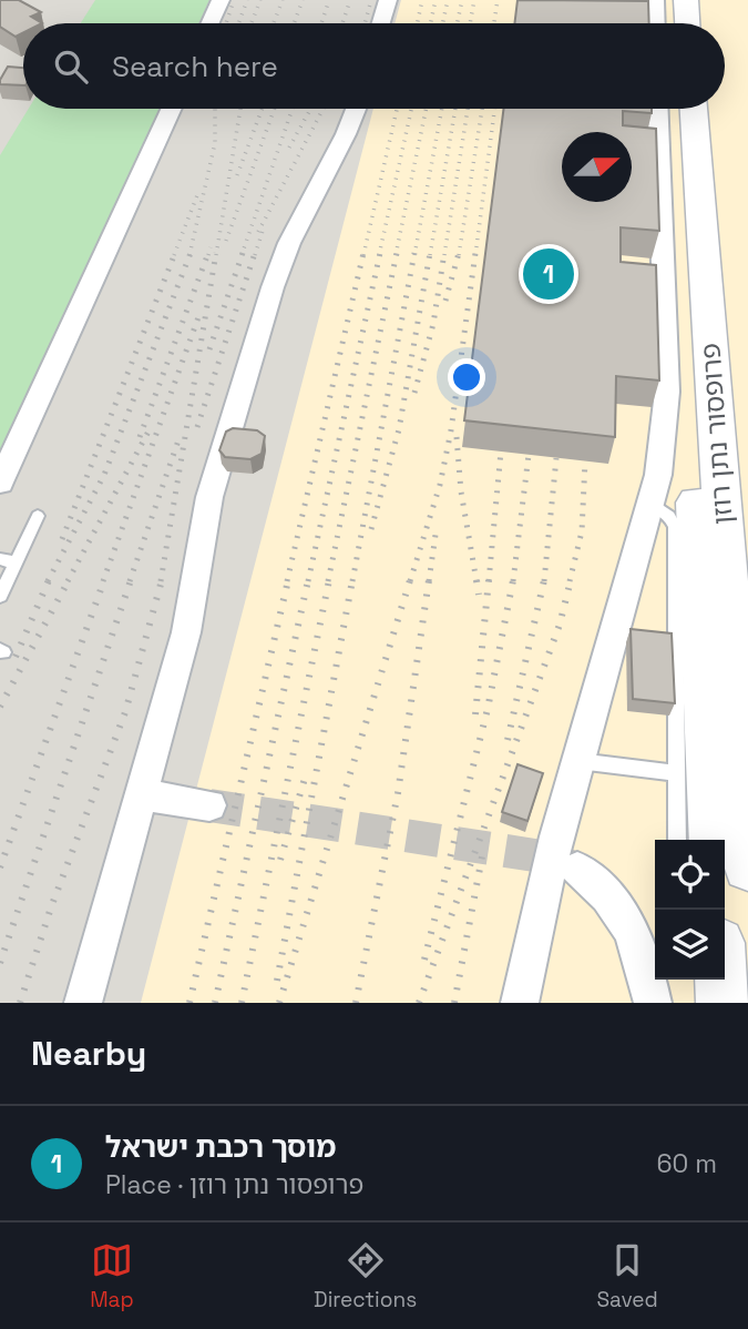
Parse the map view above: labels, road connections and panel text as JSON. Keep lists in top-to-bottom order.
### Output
{
  "streets": {
    "street": ["פרופסור נתן רוזן"]
  },
  "north": "right",
  "page": {
    "search": "Search here",
    "pins": "1",
    "heading": "Nearby",
    "list": [
      {
        "mark": "1",
        "name": "מוסך רכבת ישראל",
        "note": "Place · פרופסור נתן רוזן",
        "value": "60 m"
      }
    ],
    "nav": ["Map", "Directions", "Saved"]
  }
}
